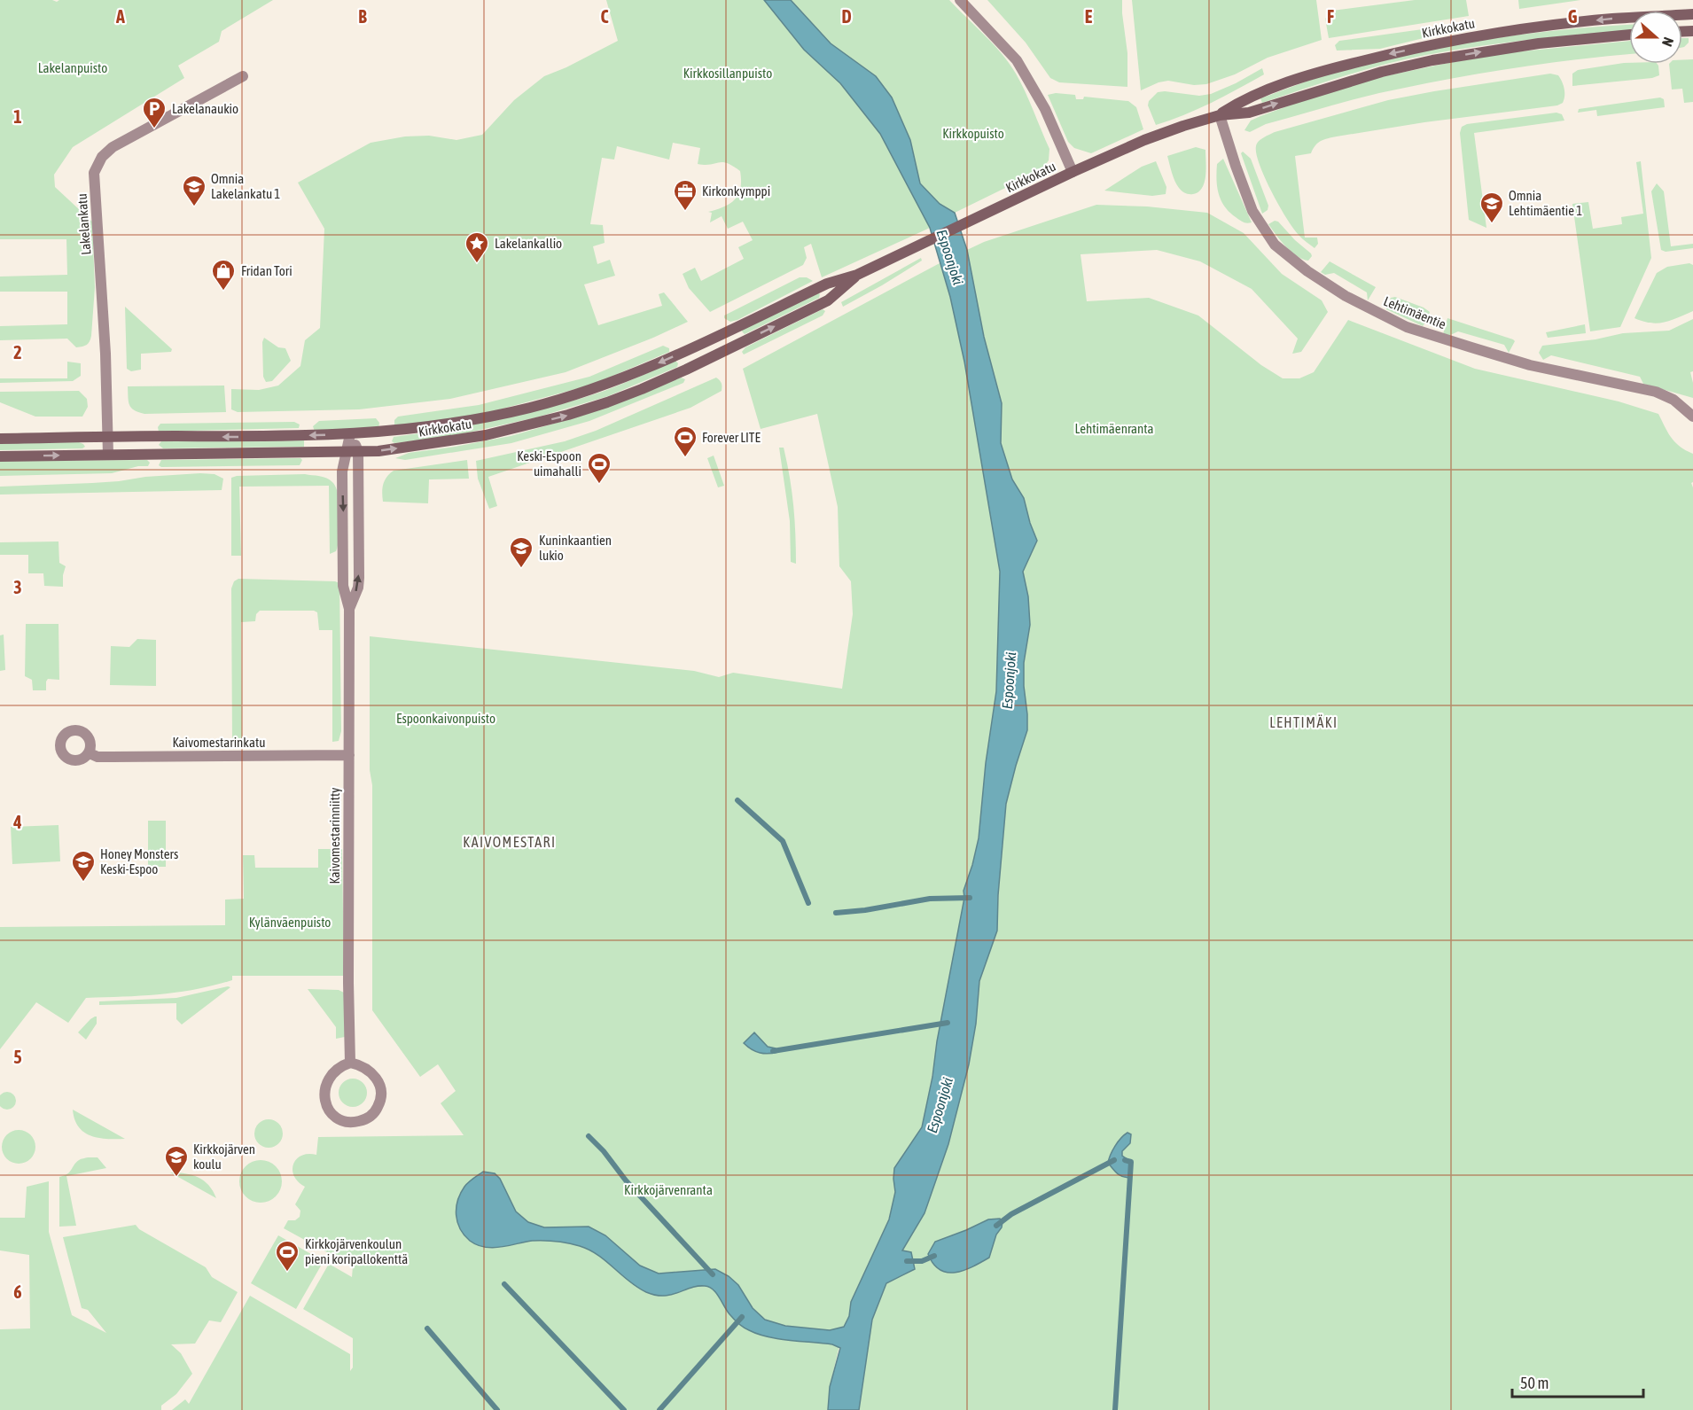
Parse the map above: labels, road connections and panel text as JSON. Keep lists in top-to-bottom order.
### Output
{
  "streets": {
    "main road": ["Kirkkokatu"],
    "street": [
      "Lakelankatu",
      "Lehtimäentie",
      "Kaivomestarinkatu",
      "Kaivomestarinniitty"
    ]
  },
  "crossings": [
    ["Kirkkokatu", "Lakelankatu"],
    ["Kirkkokatu", "Lehtimäentie"],
    ["Kirkkokatu", "Kaivomestarinniitty"],
    ["Kaivomestarinkatu", "Kaivomestarinniitty"]
  ],
  "districts": ["LEHTIMÄKI", "KAIVOMESTARI"],
  "water": ["Espoonjoki"],
  "parks": [
    "Lakelanpuisto",
    "Kirkkosillanpuisto",
    "Kirkkopuisto",
    "Lehtimäenranta",
    "Espoonkaivonpuisto",
    "Kylänväenpuisto",
    "Kirkkojärvenranta"
  ],
  "places": {
    "parking": ["Lakelanaukio"],
    "school or university": [
      "Omnia Lakelankatu 1",
      "Omnia Lehtimäentie 1",
      "Kuninkaantien lukio",
      "Honey Monsters Keski-Espoo",
      "Kirkkojärven koulu"
    ],
    "office": ["Kirkonkymppi"],
    "place": ["Lakelankallio"],
    "shop": ["Fridan Tori"],
    "sports": ["Forever LITE", "Keski-Espoon uimahalli", "Kirkkojärvenkoulun pieni koripallokenttä"]
  },
  "scale_bar": "50 m",
  "north": "right",
  "grid": {
    "columns": [
      "A",
      "B",
      "C",
      "D",
      "E",
      "F",
      "G"
    ],
    "rows": [
      "1",
      "2",
      "3",
      "4",
      "5",
      "6"
    ]
  }
}
